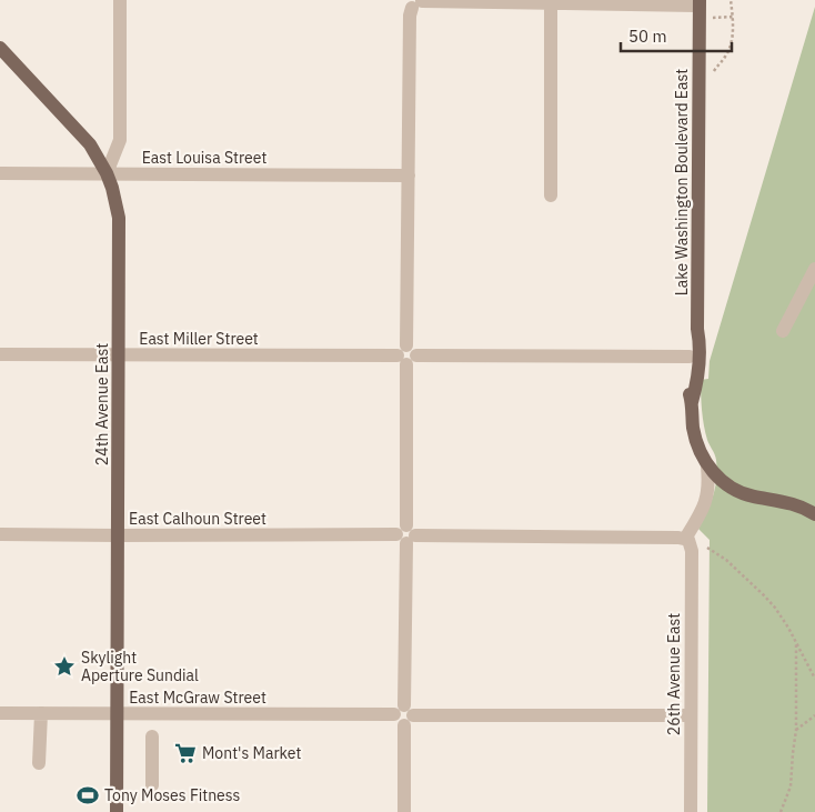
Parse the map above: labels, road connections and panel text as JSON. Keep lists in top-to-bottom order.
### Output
{
  "streets": {
    "main road": ["Lake Washington Boulevard East", "24th Avenue East"],
    "street": [
      "East Louisa Street",
      "East Miller Street",
      "East Calhoun Street",
      "26th Avenue East",
      "East McGraw Street"
    ]
  },
  "crossings": [
    ["East Louisa Street", "24th Avenue East"],
    ["Lake Washington Boulevard East", "East Miller Street"],
    ["East Miller Street", "24th Avenue East"],
    ["24th Avenue East", "East Calhoun Street"],
    ["24th Avenue East", "East McGraw Street"],
    ["East Calhoun Street", "26th Avenue East"],
    ["26th Avenue East", "East McGraw Street"]
  ],
  "places": {
    "place": ["Skylight Aperture Sundial"],
    "supermarket": ["Mont's Market"],
    "sports": ["Tony Moses Fitness"]
  },
  "scale_bar": "50 m"
}
